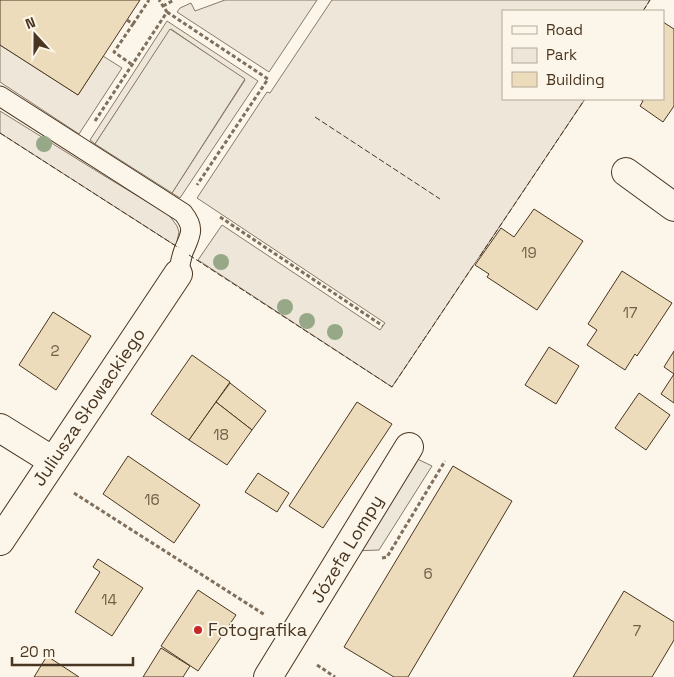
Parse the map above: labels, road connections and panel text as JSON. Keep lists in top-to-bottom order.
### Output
{
  "streets": {
    "street": ["Juliusza Słowackiego", "Józefa Lompy"]
  },
  "places": ["Fotografika"],
  "house_numbers": [
    "19",
    "17",
    "2",
    "18",
    "16",
    "6",
    "14",
    "7"
  ],
  "legend": ["Road", "Park", "Building"],
  "scale_bar": "20 m",
  "north": "top"
}
